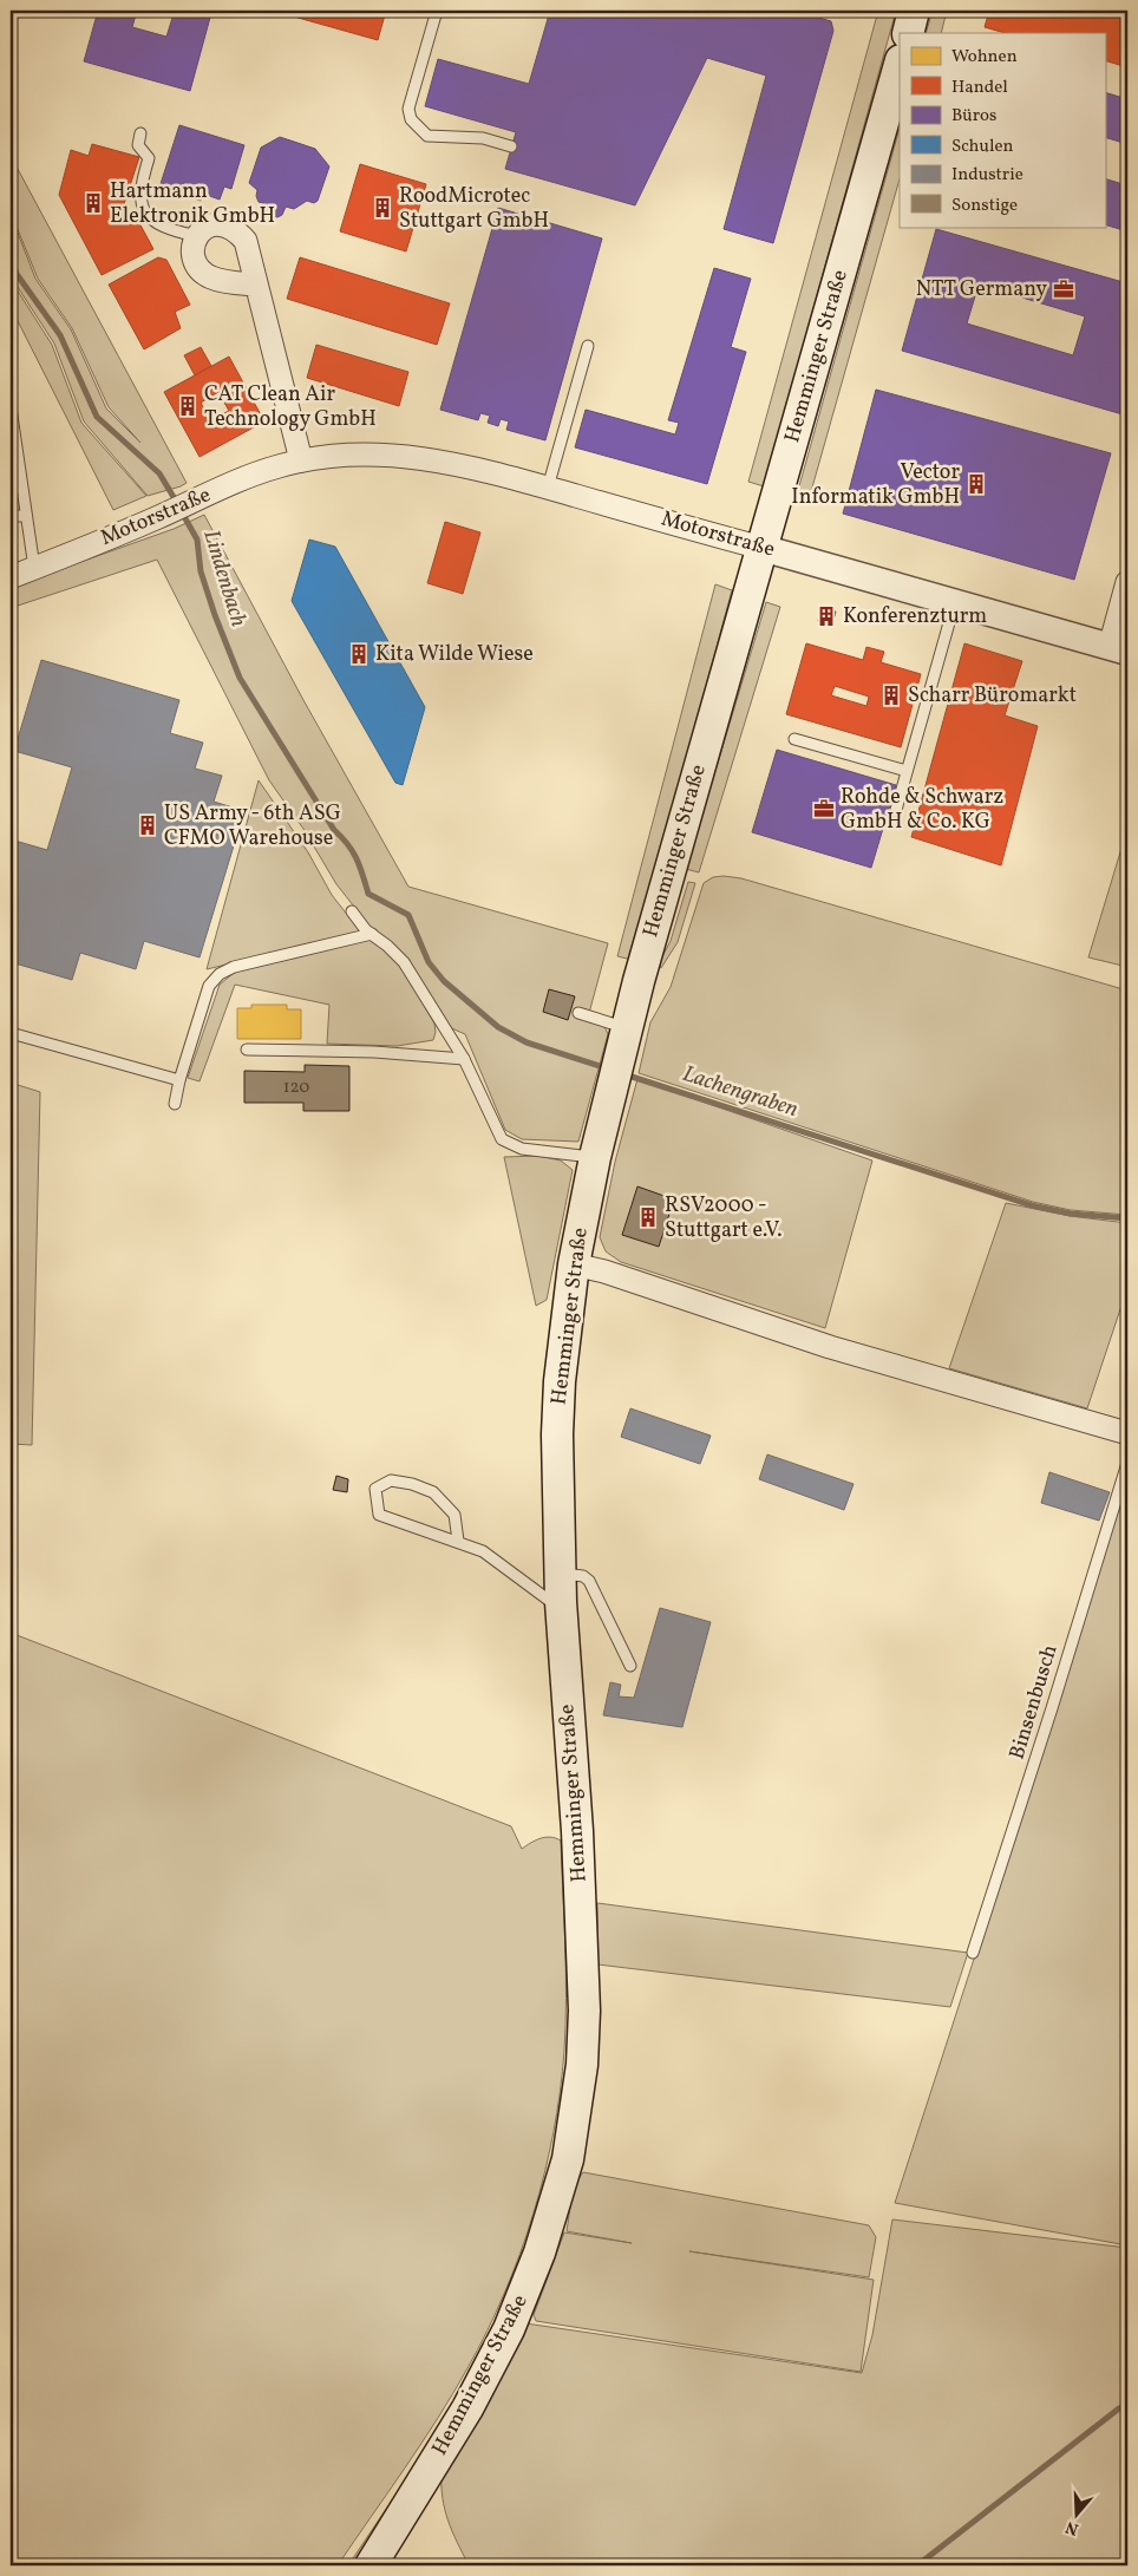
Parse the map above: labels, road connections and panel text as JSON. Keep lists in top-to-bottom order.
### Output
{
  "streets": {
    "main road": ["Hemminger Straße"],
    "street": ["Motorstraße"],
    "lane": ["Binsenbusch"]
  },
  "crossings": [
    ["Hemminger Straße", "Motorstraße"]
  ],
  "water": ["Lindenbach", "Lachengraben"],
  "places": {
    "building": [
      "Hartmann Elektronik GmbH",
      "RoodMicrotec Stuttgart GmbH",
      "CAT Clean Air Technology GmbH",
      "Vector Informatik GmbH",
      "Konferenzturm",
      "Kita Wilde Wiese",
      "Scharr Büromarkt",
      "US Army - 6th ASG CFMO Warehouse",
      "RSV2000 - Stuttgart e.V."
    ],
    "office": ["NTT Germany", "Rohde & Schwarz GmbH & Co. KG"]
  },
  "house_numbers": ["120"],
  "legend": [
    "Wohnen",
    "Handel",
    "Büros",
    "Schulen",
    "Industrie",
    "Sonstige"
  ],
  "north": "bottom"
}
